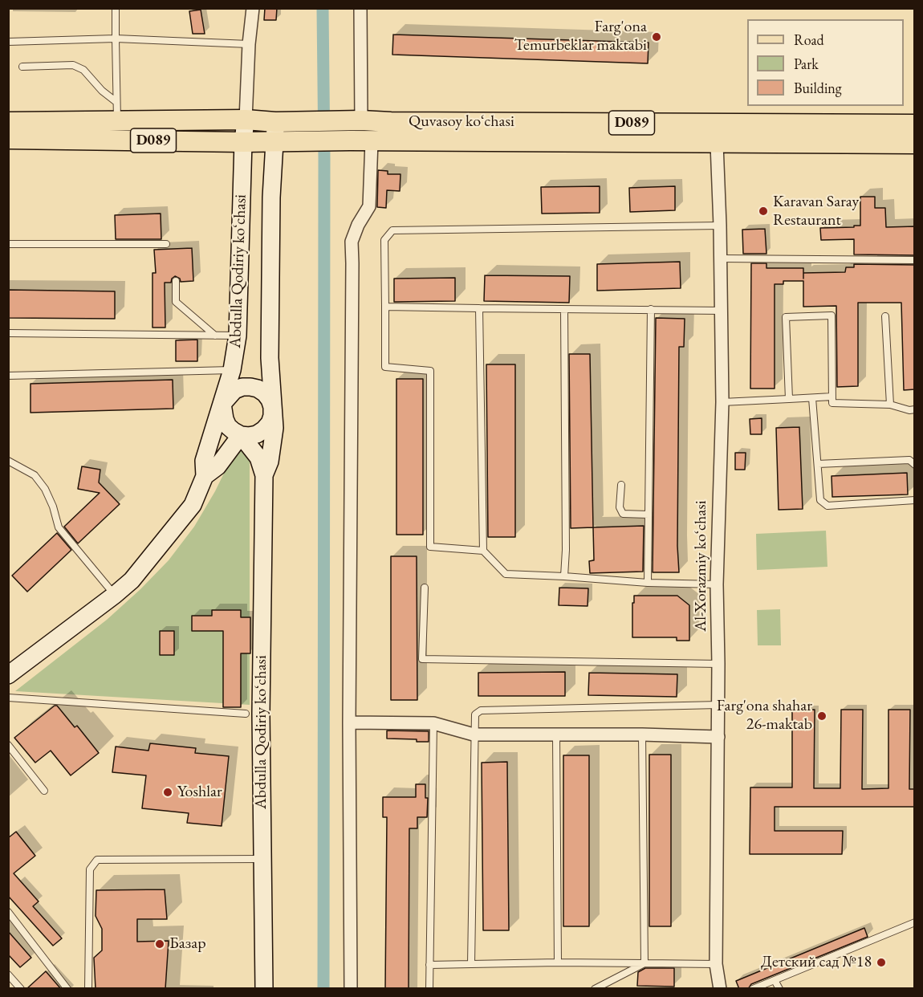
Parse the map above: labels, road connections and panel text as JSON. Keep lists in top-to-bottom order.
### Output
{
  "streets": {
    "main road": ["Quvasoy koʻchasi", "D089"],
    "street": ["Abdulla Qodiriy koʻchasi", "Al-Xorazmiy koʻchasi"]
  },
  "crossings": [
    ["Quvasoy koʻchasi", "D089"],
    ["Quvasoy koʻchasi", "Abdulla Qodiriy koʻchasi"],
    ["Quvasoy koʻchasi", "Al-Xorazmiy koʻchasi"],
    ["D089", "Abdulla Qodiriy koʻchasi"]
  ],
  "places": [
    "Farg'ona Temurbeklar maktabi",
    "Karavan Saray Restaurant",
    "Farg'ona shahar 26-maktab",
    "Yoshlar",
    "Базар",
    "Детский сад №18"
  ],
  "legend": ["Road", "Park", "Building"]
}
